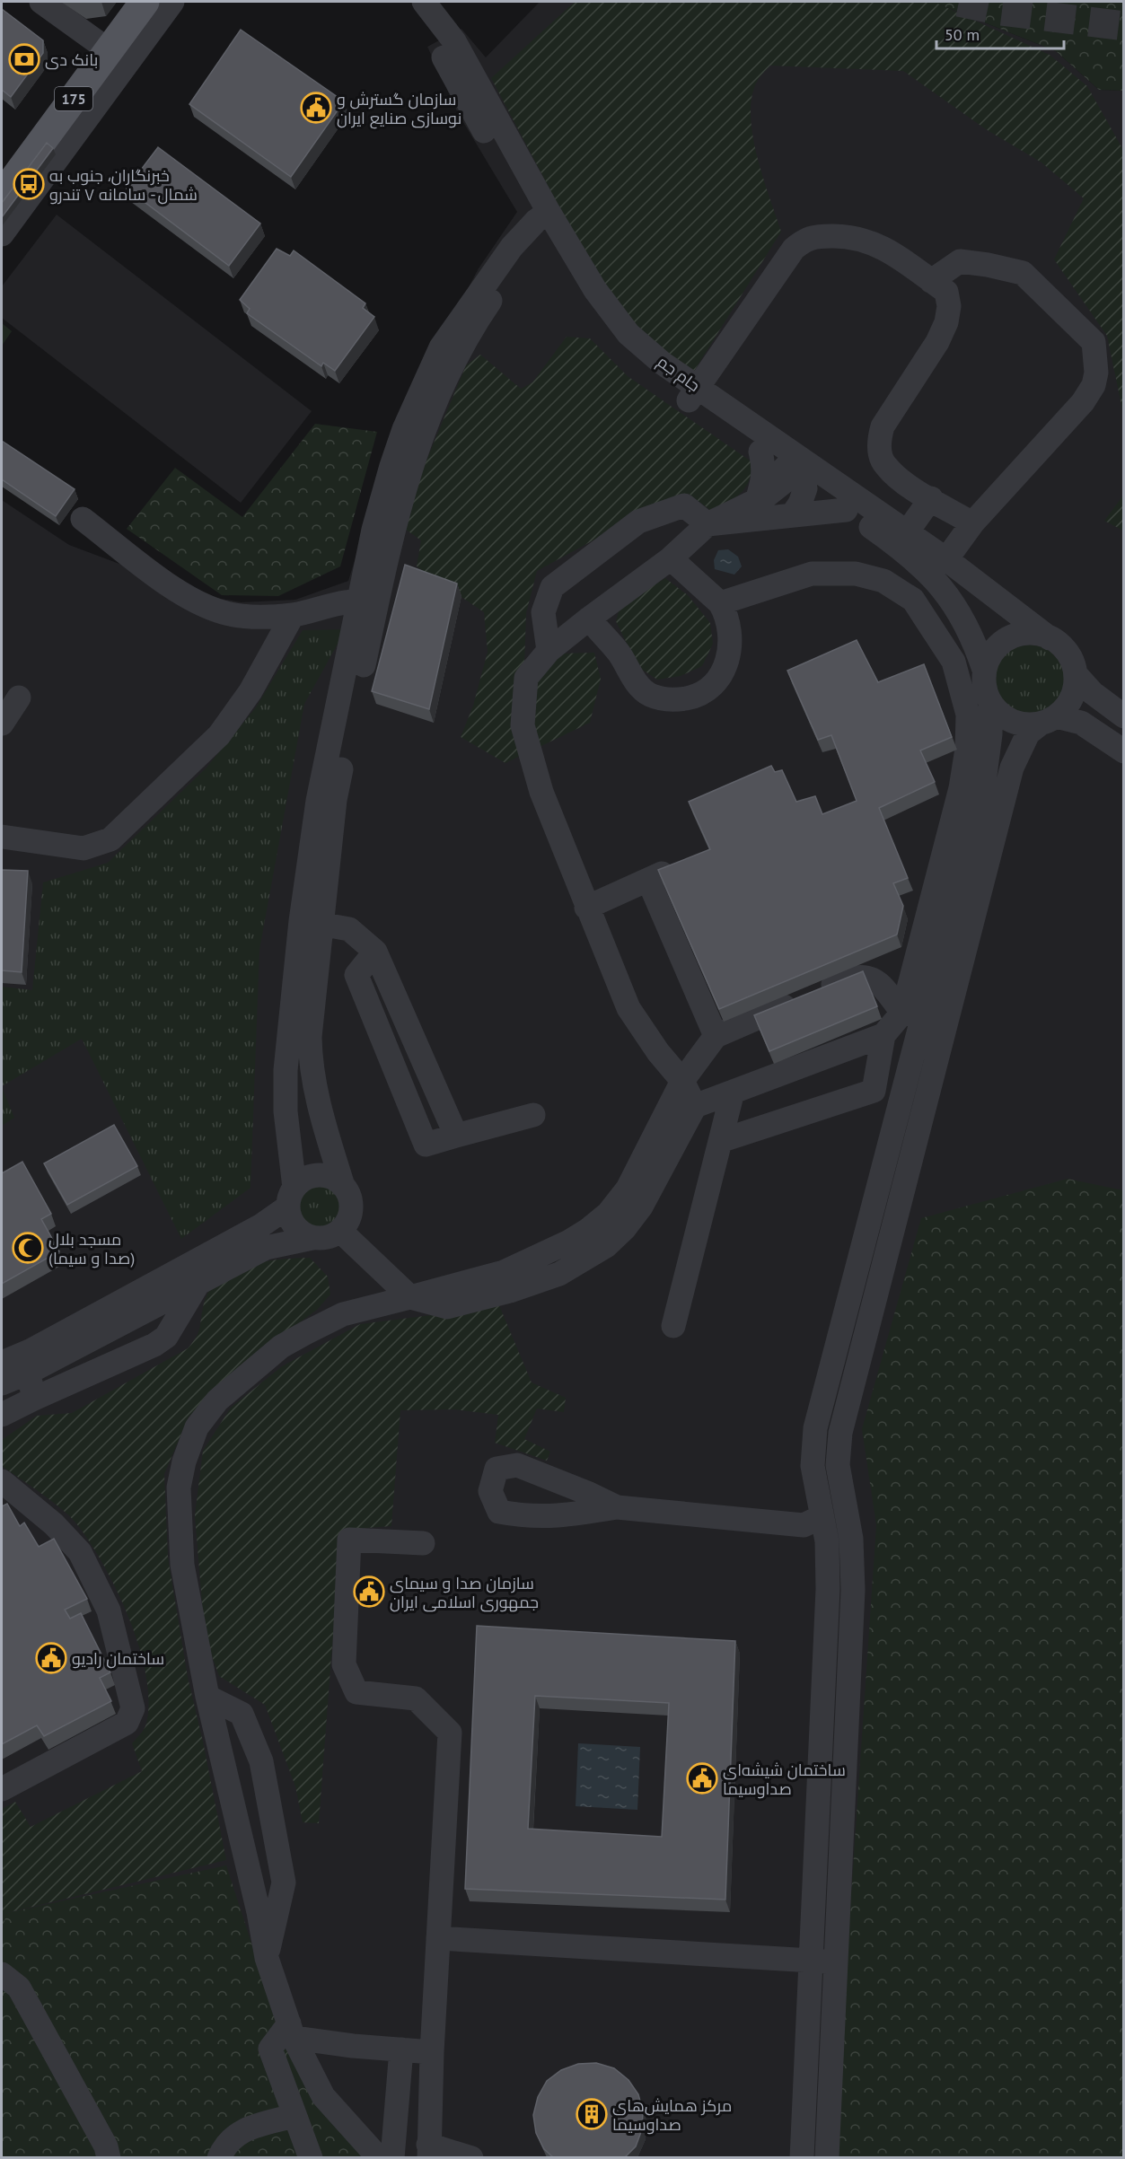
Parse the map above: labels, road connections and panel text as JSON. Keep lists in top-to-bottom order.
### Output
{
  "streets": {
    "main road": ["175"],
    "street": ["جام جم"]
  },
  "places": {
    "bank": ["بانک دی"],
    "public building": [
      "سازمان گسترش و نوسازی صنایع ایران",
      "سازمان صدا و سیمای جمهوری اسلامی ایران",
      "ساختمان رادیو",
      "ساختمان شیشه‌ای صداوسیما"
    ],
    "bus stop": ["خبرنگاران، جنوب به شمال - سامانه ۷ تندرو"],
    "mosque": ["مسجد بلال (صدا و سیما)"],
    "building": ["مرکز همایش‌های صداوسیما"]
  },
  "scale_bar": "50 m"
}
